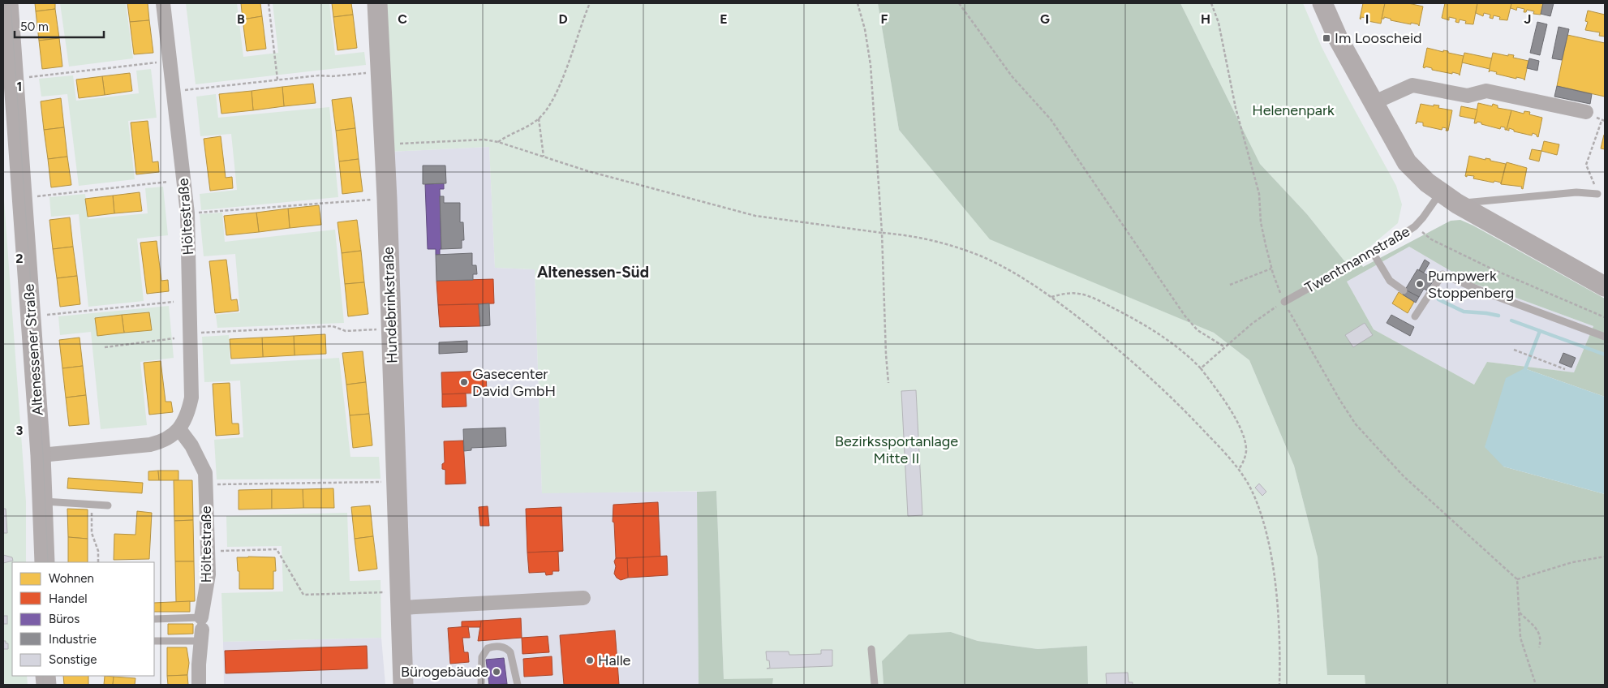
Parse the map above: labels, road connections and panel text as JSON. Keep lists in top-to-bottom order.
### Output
{
  "streets": {
    "street": ["Höltestraße", "Hundebrinkstraße", "Altenessener Straße"],
    "lane": ["Twentmannstraße"]
  },
  "crossings": [
    ["Höltestraße", "Altenessener Straße"]
  ],
  "districts": ["Altenessen-Süd"],
  "parks": ["Helenenpark", "Bezirkssportanlage Mitte II"],
  "places": {
    "transit": ["Im Looscheid"],
    "other": [
      "Pumpwerk Stoppenberg",
      "Gasecenter David GmbH",
      "Halle",
      "Bürogebäude"
    ]
  },
  "legend": [
    "Wohnen",
    "Handel",
    "Büros",
    "Industrie",
    "Sonstige"
  ],
  "scale_bar": "50 m",
  "grid": {
    "columns": [
      "B",
      "C",
      "D",
      "E",
      "F",
      "G",
      "H",
      "I",
      "J"
    ],
    "rows": ["1", "2", "3"]
  }
}
